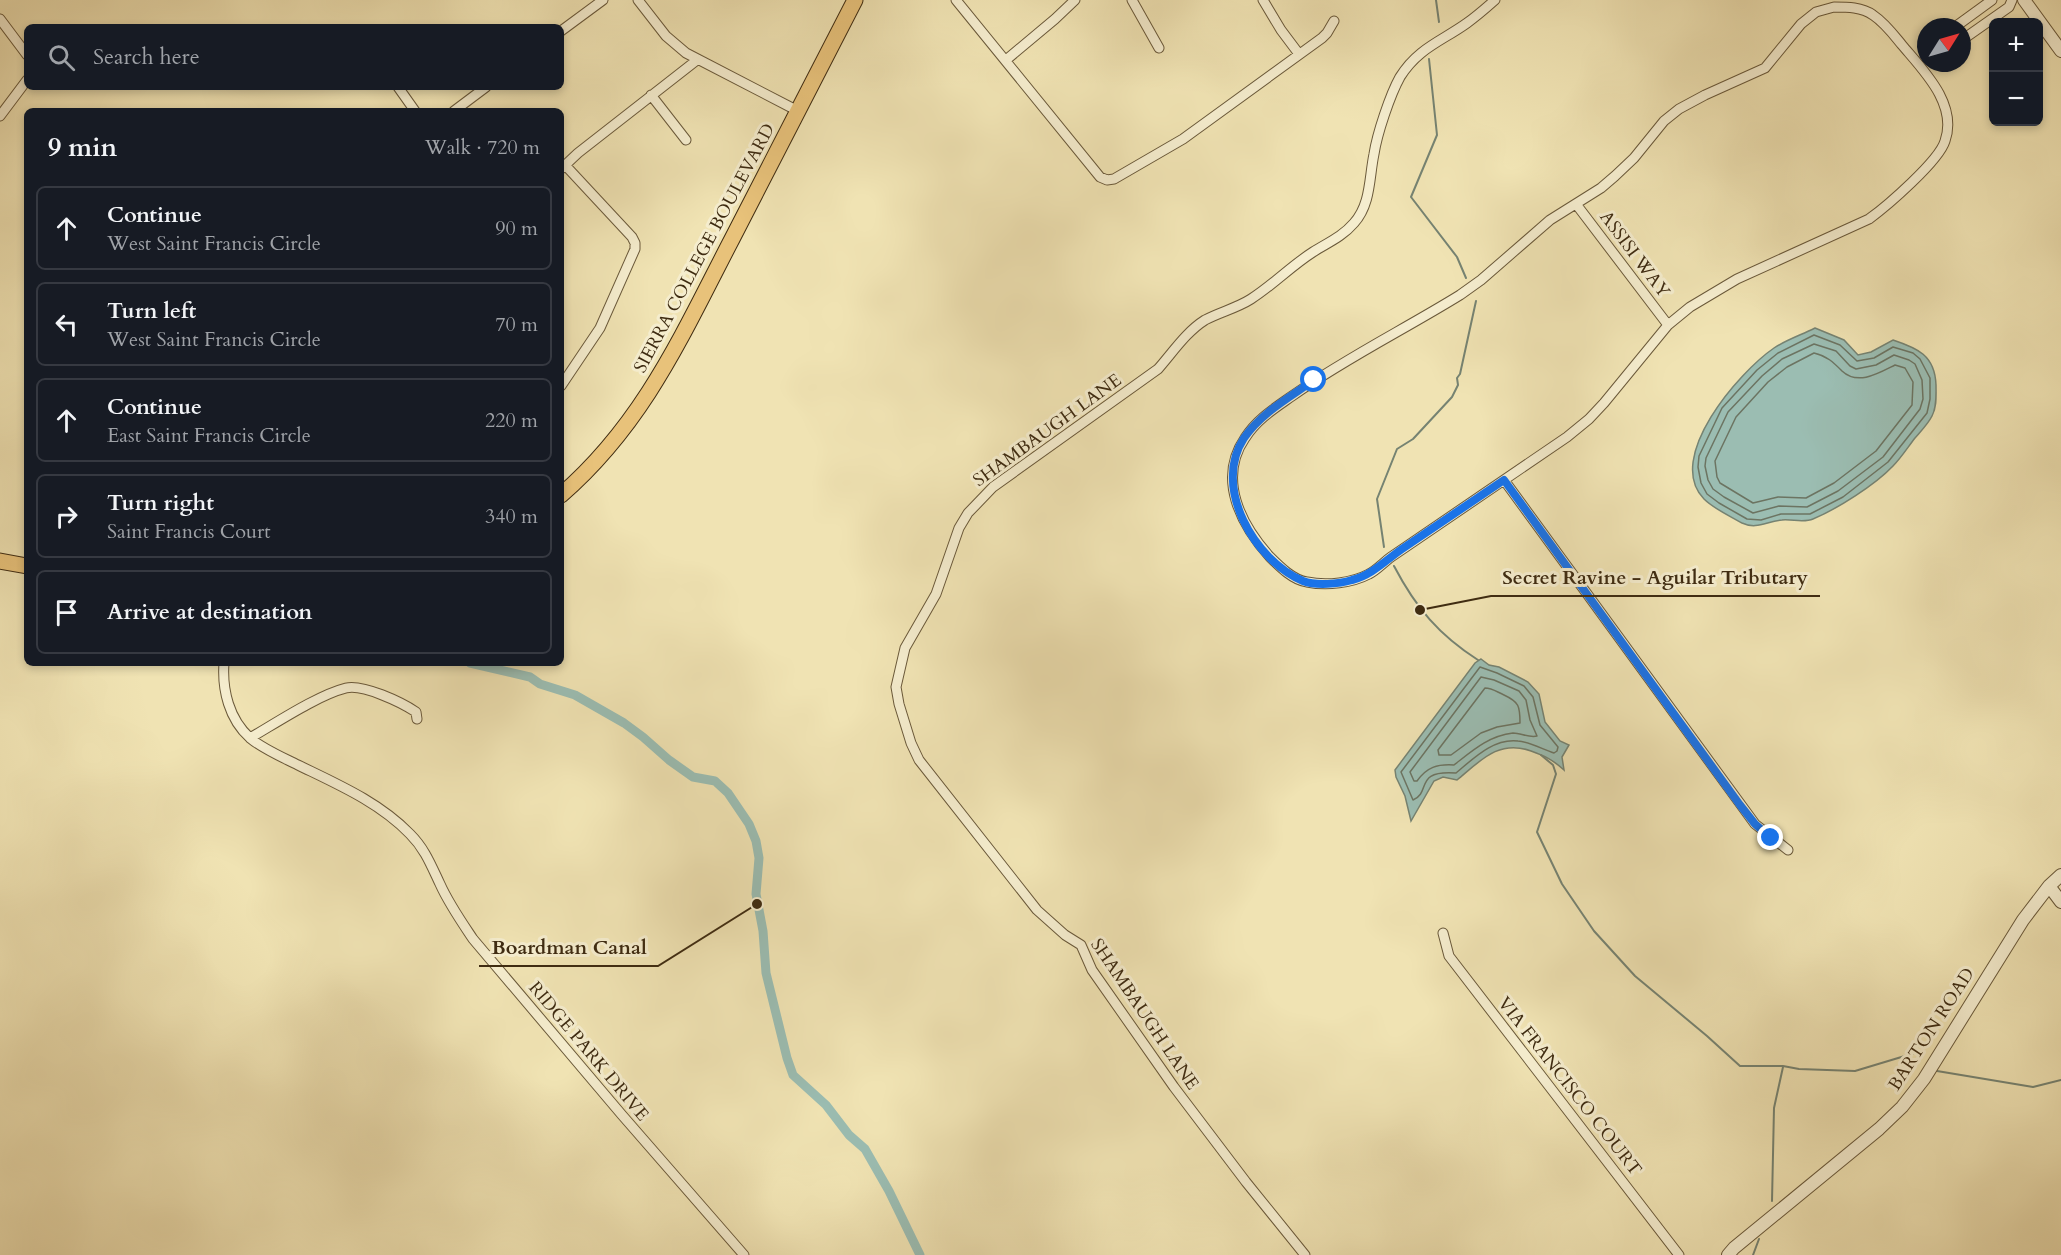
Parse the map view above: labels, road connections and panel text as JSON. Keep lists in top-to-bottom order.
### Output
{
  "streets": {
    "main road": ["SIERRA COLLEGE BOULEVARD"],
    "street": [
      "ASSISI WAY",
      "SHAMBAUGH LANE",
      "BARTON ROAD",
      "RIDGE PARK DRIVE",
      "VIA FRANCISCO COURT"
    ]
  },
  "places": ["Secret Ravine - Aguilar Tributary", "Boardman Canal"],
  "north": "top right",
  "page": {
    "map_buttons": ["+", "−"],
    "search": "Search here",
    "heading": ["9 min", "Walk · 720 m"],
    "list": [
      ["Continue", "West Saint Francis Circle", "90 m"],
      ["Turn left", "West Saint Francis Circle", "70 m"],
      ["Continue", "East Saint Francis Circle", "220 m"],
      ["Turn right", "Saint Francis Court", "340 m"],
      "Arrive at destination"
    ]
  }
}
